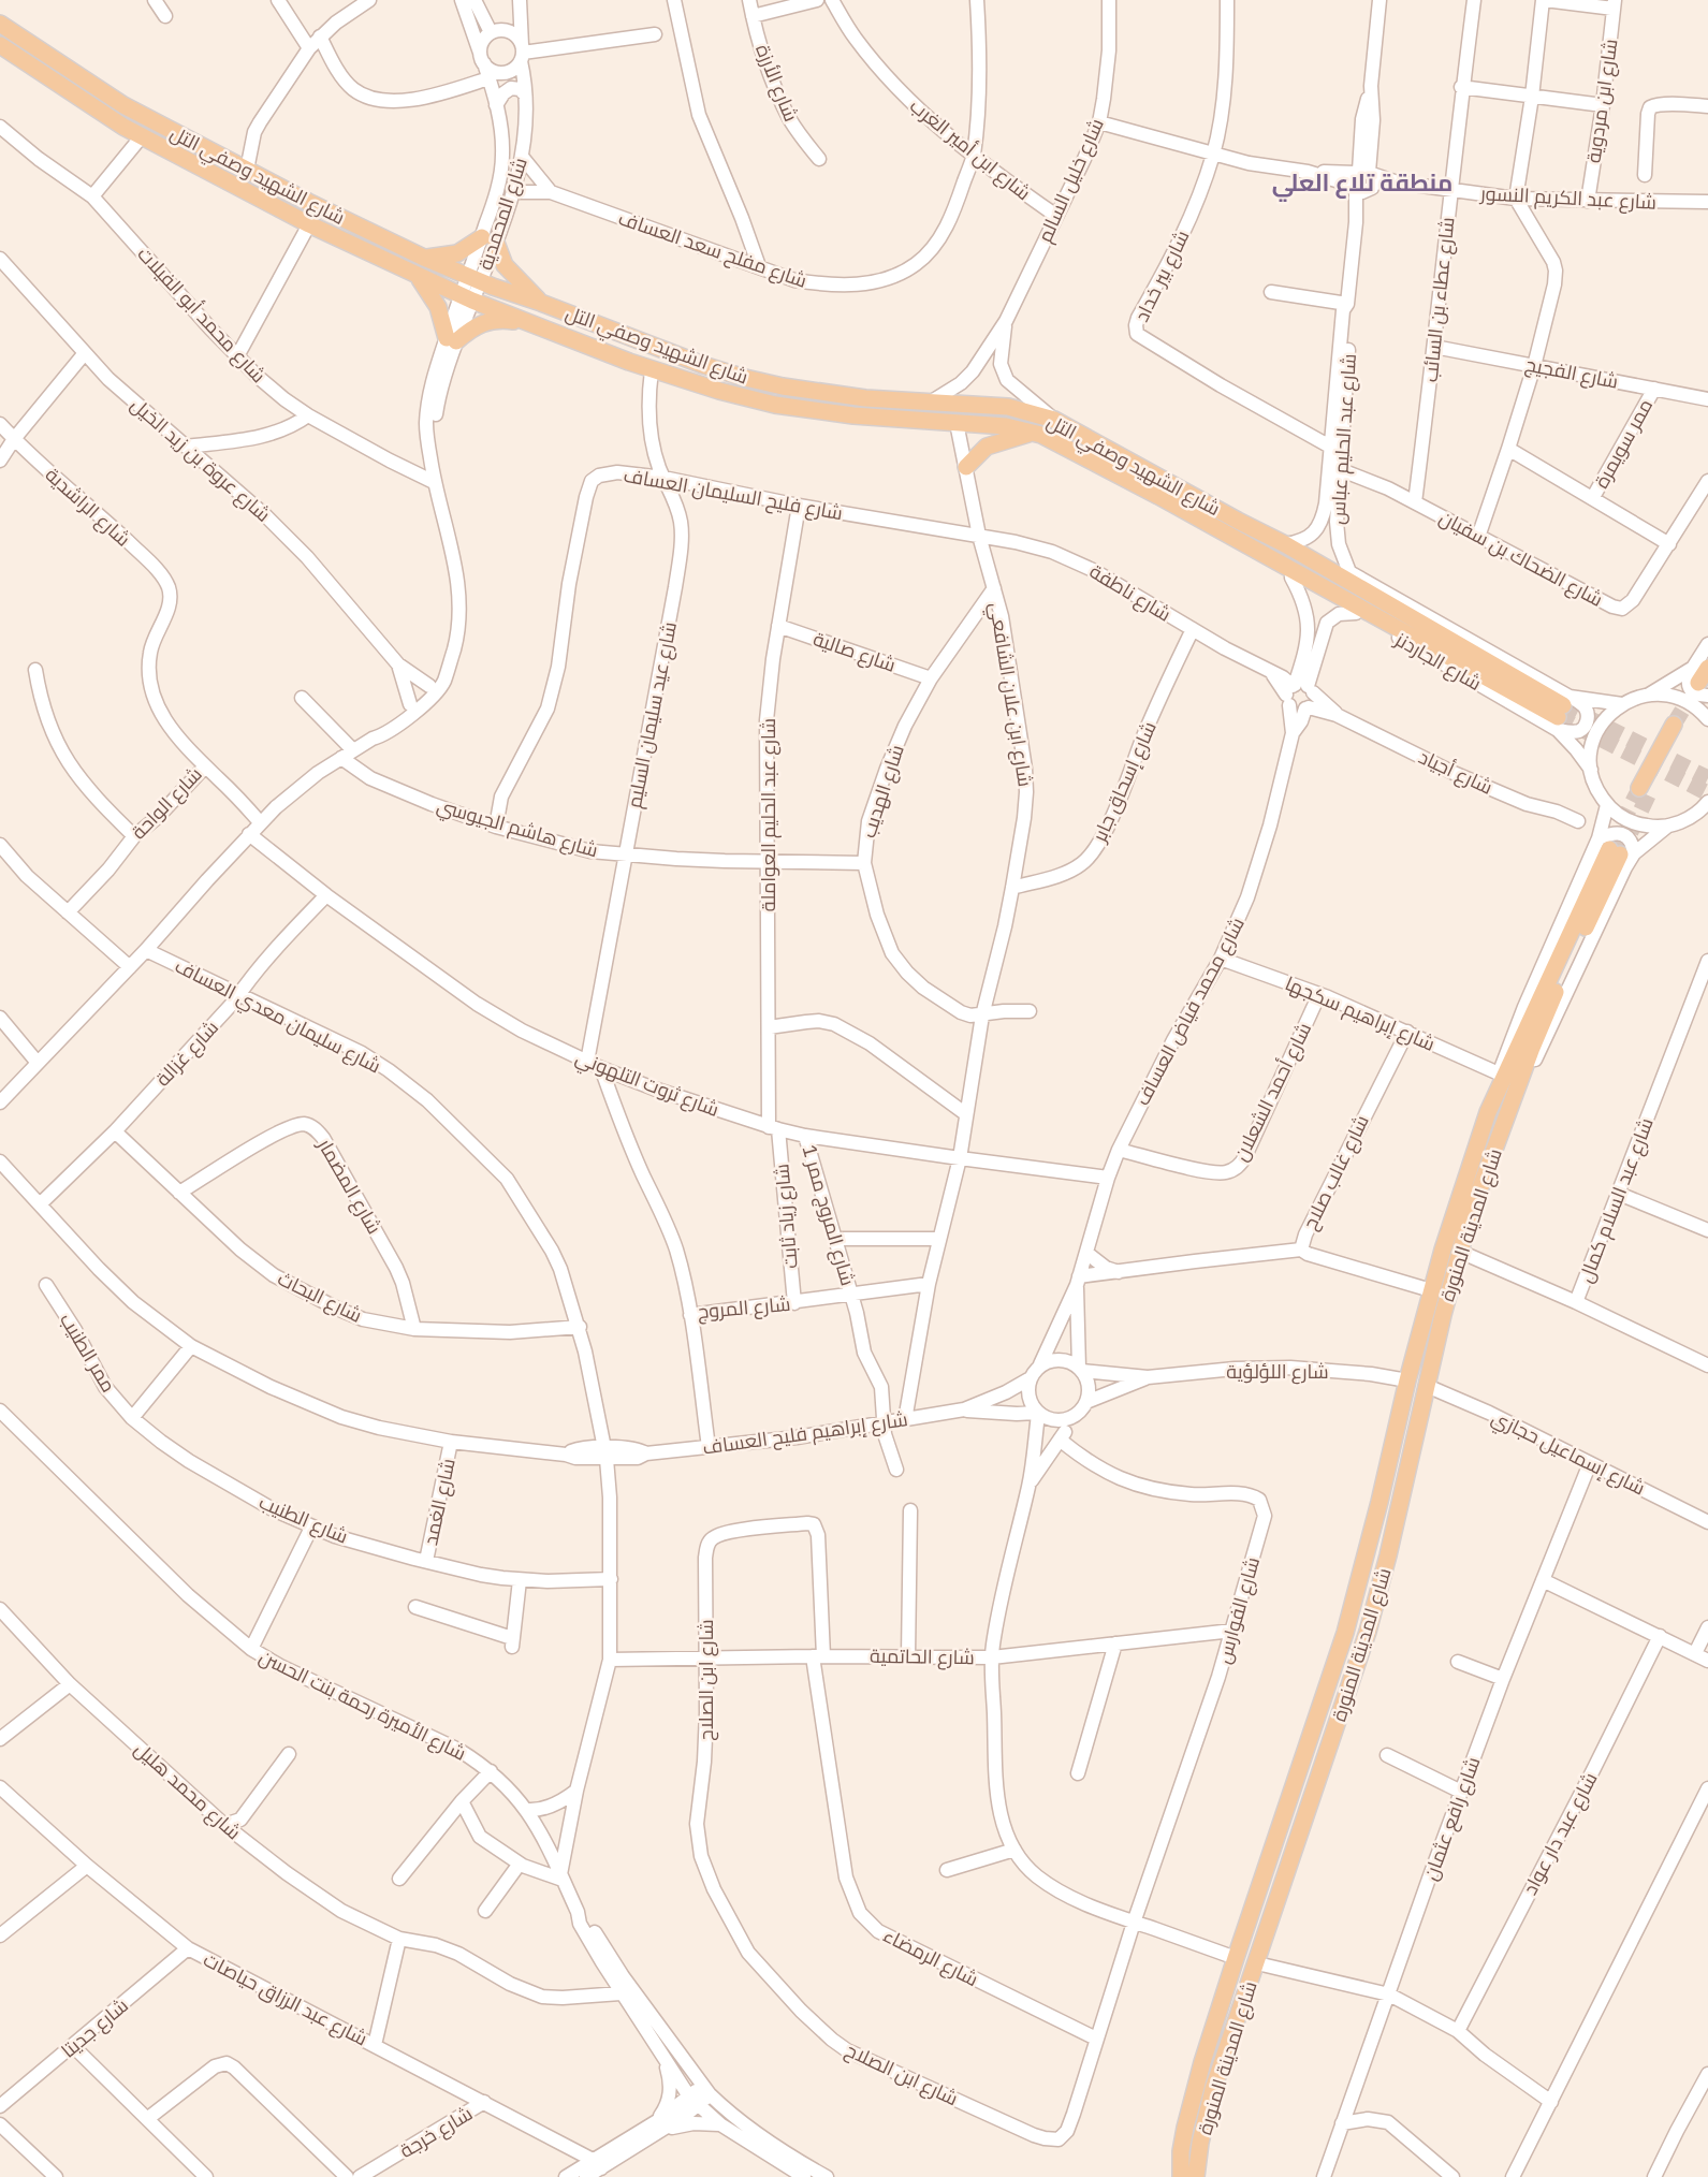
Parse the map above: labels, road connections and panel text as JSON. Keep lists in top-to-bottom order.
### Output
{
  "streets": {
    "main road": ["شارع الشهيد وصفي التل", "شارع المدينة المنورة"],
    "street": [
      "شارع الأرزة",
      "شارع ابن مردوية",
      "شارع ابن أمير الغرب",
      "شارع خليل السالم",
      "شارع عبد الكريم النسور",
      "شارع المحمدية",
      "شارع مفلح سعد العساف",
      "شارع بير خداد",
      "شارع عطاء بن السائب",
      "شارع محمد أبو الفيلات",
      "شارع الفجيج",
      "شارع عبد الحليم عباس",
      "ممر سويمرة",
      "شارع عروة بن زيد الخيل",
      "شارع فليح السليمان العساف",
      "شارع الراشدية",
      "شارع الضحاك بن سفيان",
      "شارع ناطفة",
      "شارع صالية",
      "شارع الجاردنز",
      "شارع ابن علان الشافعي",
      "شارع عيد سليمان السليم",
      "شارع أجياد",
      "شارع إسحاق جابر",
      "شارع الهديب",
      "شارع الواحة",
      "شارع عبد الحليم العواملة",
      "شارع هاشم الجيوسي",
      "شارع محمد فياض العساف",
      "شارع إبراهيم سكجها",
      "شارع سليمان معدي العساف",
      "شارع غزالة",
      "شارع ثروت التلهوني",
      "شارع أحمد الشعلان",
      "شارع غالب صلاح",
      "شارع المضمار",
      "شارع عبد السلام كمال",
      "شارع المروج ممر 1",
      "شارع زياد ثابت",
      "شارع البحاث",
      "شارع المروج",
      "ممر الطنيب",
      "شارع اللؤلؤية",
      "شارع إبراهيم فليح العساف",
      "شارع إسماعيل حجازي",
      "شارع الغمد",
      "شارع الطنيب",
      "شارع الفوارس",
      "شارع الحاتمية",
      "شارع ابن الصلاح",
      "شارع الأميرة رحمة بنت الحسن",
      "شارع محمد هليل",
      "شارع رافع عثمان",
      "شارع عبد دار عواد",
      "شارع الرمضاء",
      "شارع عبد الرزاق حياصات",
      "شارع جديتا",
      "شارع خرجة"
    ]
  },
  "crossings": [
    ["شارع ابن مردوية", "شارع عبد الكريم النسور"],
    ["شارع ابن أمير الغرب", "شارع خليل السالم"],
    ["شارع ابن أمير الغرب", "شارع مفلح سعد العساف"],
    ["شارع الشهيد وصفي التل", "شارع خليل السالم"],
    ["شارع الشهيد وصفي التل", "شارع المحمدية"],
    ["شارع الشهيد وصفي التل", "شارع عبد الحليم عباس"],
    ["شارع الشهيد وصفي التل", "شارع الجاردنز"],
    ["شارع الشهيد وصفي التل", "شارع ابن علان الشافعي"],
    ["شارع الشهيد وصفي التل", "شارع عيد سليمان السليم"],
    ["شارع خليل السالم", "شارع عبد الكريم النسور"],
    ["شارع عبد الكريم النسور", "شارع بير خداد"],
    ["شارع عبد الكريم النسور", "شارع عطاء بن السائب"],
    ["شارع عبد الكريم النسور", "شارع عبد الحليم عباس"],
    ["شارع المحمدية", "شارع مفلح سعد العساف"],
    ["شارع المحمدية", "شارع محمد أبو الفيلات"],
    ["شارع بير خداد", "شارع عبد الحليم عباس"],
    ["شارع عطاء بن السائب", "شارع الفجيج"],
    ["شارع عطاء بن السائب", "شارع الضحاك بن سفيان"],
    ["شارع الفجيج", "ممر سويمرة"],
    ["شارع عبد الحليم عباس", "شارع الضحاك بن سفيان"],
    ["شارع عبد الحليم عباس", "شارع الجاردنز"],
    ["شارع فليح السليمان العساف", "شارع ناطفة"],
    ["شارع فليح السليمان العساف", "شارع ابن علان الشافعي"],
    ["شارع فليح السليمان العساف", "شارع عيد سليمان السليم"],
    ["شارع فليح السليمان العساف", "شارع عبد الحليم العواملة"],
    ["شارع فليح السليمان العساف", "شارع هاشم الجيوسي"],
    ["شارع الراشدية", "شارع الواحة"],
    ["شارع ناطفة", "شارع ابن علان الشافعي"],
    ["شارع ناطفة", "شارع أجياد"],
    ["شارع ناطفة", "شارع إسحاق جابر"],
    ["شارع ناطفة", "شارع محمد فياض العساف"],
    ["شارع صالية", "شارع الهديب"],
    ["شارع صالية", "شارع عبد الحليم العواملة"],
    ["شارع الجاردنز", "شارع محمد فياض العساف"],
    ["شارع ابن علان الشافعي", "شارع إسحاق جابر"],
    ["شارع ابن علان الشافعي", "شارع الهديب"],
    ["شارع ابن علان الشافعي", "شارع ثروت التلهوني"],
    ["شارع ابن علان الشافعي", "شارع المروج"],
    ["شارع ابن علان الشافعي", "شارع إبراهيم فليح العساف"],
    ["شارع عيد سليمان السليم", "شارع هاشم الجيوسي"],
    ["شارع عيد سليمان السليم", "شارع ثروت التلهوني"],
    ["شارع أجياد", "شارع محمد فياض العساف"],
    ["شارع الهديب", "شارع هاشم الجيوسي"],
    ["شارع عبد الحليم العواملة", "شارع هاشم الجيوسي"],
    ["شارع عبد الحليم العواملة", "شارع ثروت التلهوني"],
    ["شارع عبد الحليم العواملة", "شارع زياد ثابت"],
    ["شارع محمد فياض العساف", "شارع إبراهيم سكجها"],
    ["شارع محمد فياض العساف", "شارع ثروت التلهوني"],
    ["شارع محمد فياض العساف", "شارع أحمد الشعلان"],
    ["شارع محمد فياض العساف", "شارع اللؤلؤية"],
    ["شارع محمد فياض العساف", "شارع إبراهيم فليح العساف"],
    ["شارع إبراهيم سكجها", "شارع أحمد الشعلان"],
    ["شارع إبراهيم سكجها", "شارع غالب صلاح"],
    ["شارع إبراهيم سكجها", "شارع المدينة المنورة"],
    ["شارع سليمان معدي العساف", "شارع غزالة"],
    ["شارع سليمان معدي العساف", "شارع البحاث"],
    ["شارع سليمان معدي العساف", "شارع إبراهيم فليح العساف"],
    ["شارع سليمان معدي العساف", "شارع الطنيب"],
    ["شارع سليمان معدي العساف", "شارع الحاتمية"],
    ["شارع سليمان معدي العساف", "شارع الأميرة رحمة بنت الحسن"],
    ["شارع غزالة", "شارع ثروت التلهوني"],
    ["شارع غزالة", "شارع البحاث"],
    ["شارع غزالة", "شارع إبراهيم فليح العساف"],
    ["شارع ثروت التلهوني", "شارع المروج ممر 1"],
    ["شارع ثروت التلهوني", "شارع زياد ثابت"],
    ["شارع ثروت التلهوني", "شارع المروج"],
    ["شارع غالب صلاح", "شارع المدينة المنورة"],
    ["شارع المضمار", "شارع البحاث"],
    ["شارع المروج ممر 1", "شارع المروج"],
    ["شارع المروج ممر 1", "شارع إبراهيم فليح العساف"],
    ["شارع زياد ثابت", "شارع المروج"],
    ["شارع المدينة المنورة", "شارع اللؤلؤية"],
    ["شارع المدينة المنورة", "شارع إسماعيل حجازي"],
    ["ممر الطنيب", "شارع الطنيب"],
    ["شارع اللؤلؤية", "شارع إبراهيم فليح العساف"],
    ["شارع إبراهيم فليح العساف", "شارع الغمد"],
    ["شارع إسماعيل حجازي", "شارع رافع عثمان"],
    ["شارع الغمد", "شارع الطنيب"],
    ["شارع الفوارس", "شارع الحاتمية"],
    ["شارع الفوارس", "شارع ابن الصلاح"],
    ["شارع الحاتمية", "شارع ابن الصلاح"],
    ["شارع الحاتمية", "شارع الرمضاء"],
    ["شارع ابن الصلاح", "شارع الرمضاء"],
    ["شارع الأميرة رحمة بنت الحسن", "شارع محمد هليل"],
    ["شارع عبد الرزاق حياصات", "شارع جديتا"],
    ["شارع عبد الرزاق حياصات", "شارع خرجة"]
  ],
  "districts": ["منطقة تلاع العلي"]
}
